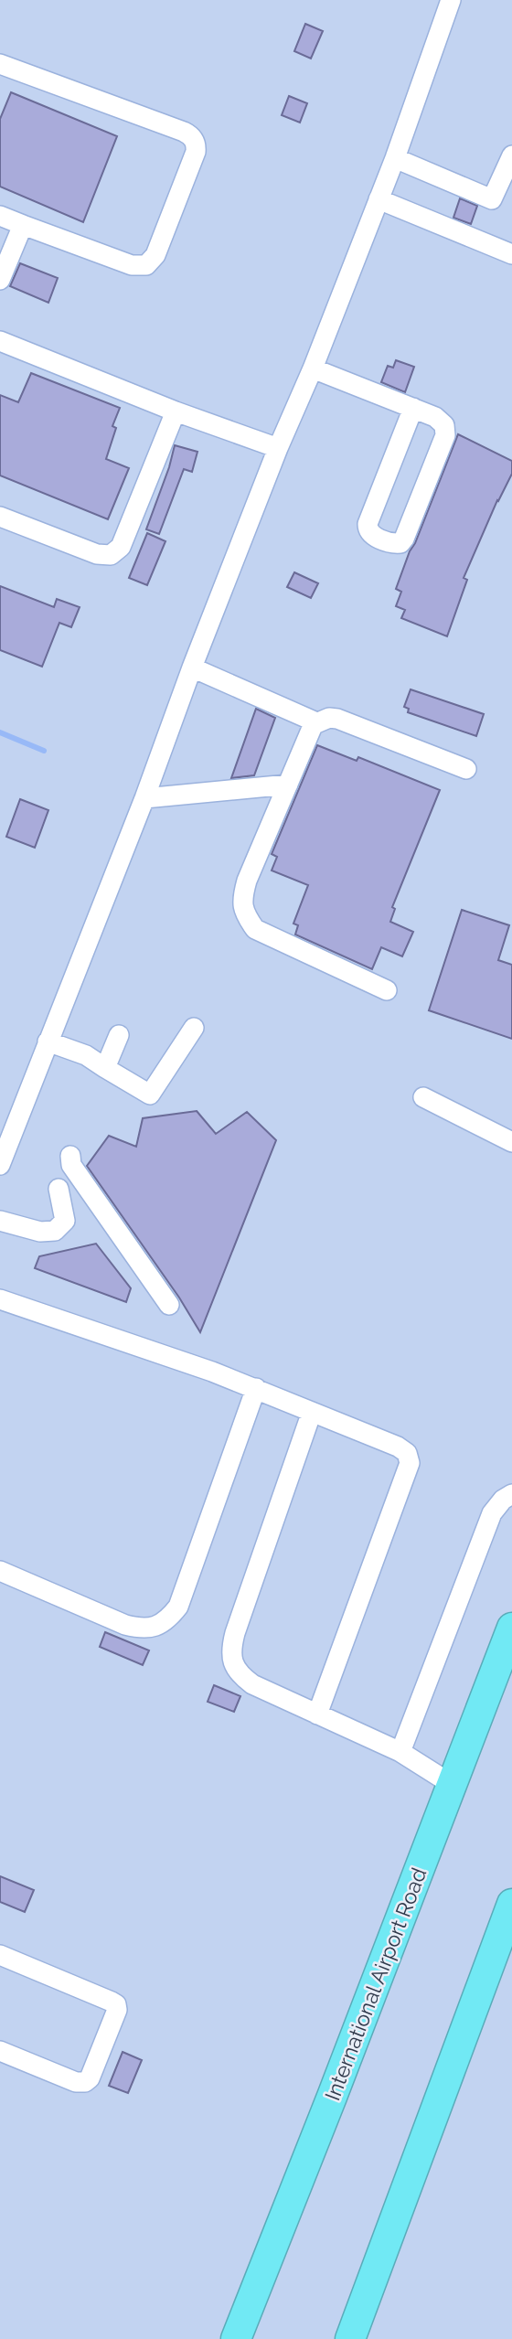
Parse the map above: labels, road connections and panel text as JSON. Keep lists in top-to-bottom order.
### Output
{
  "streets": {
    "highway": ["International Airport Road"]
  }
}
